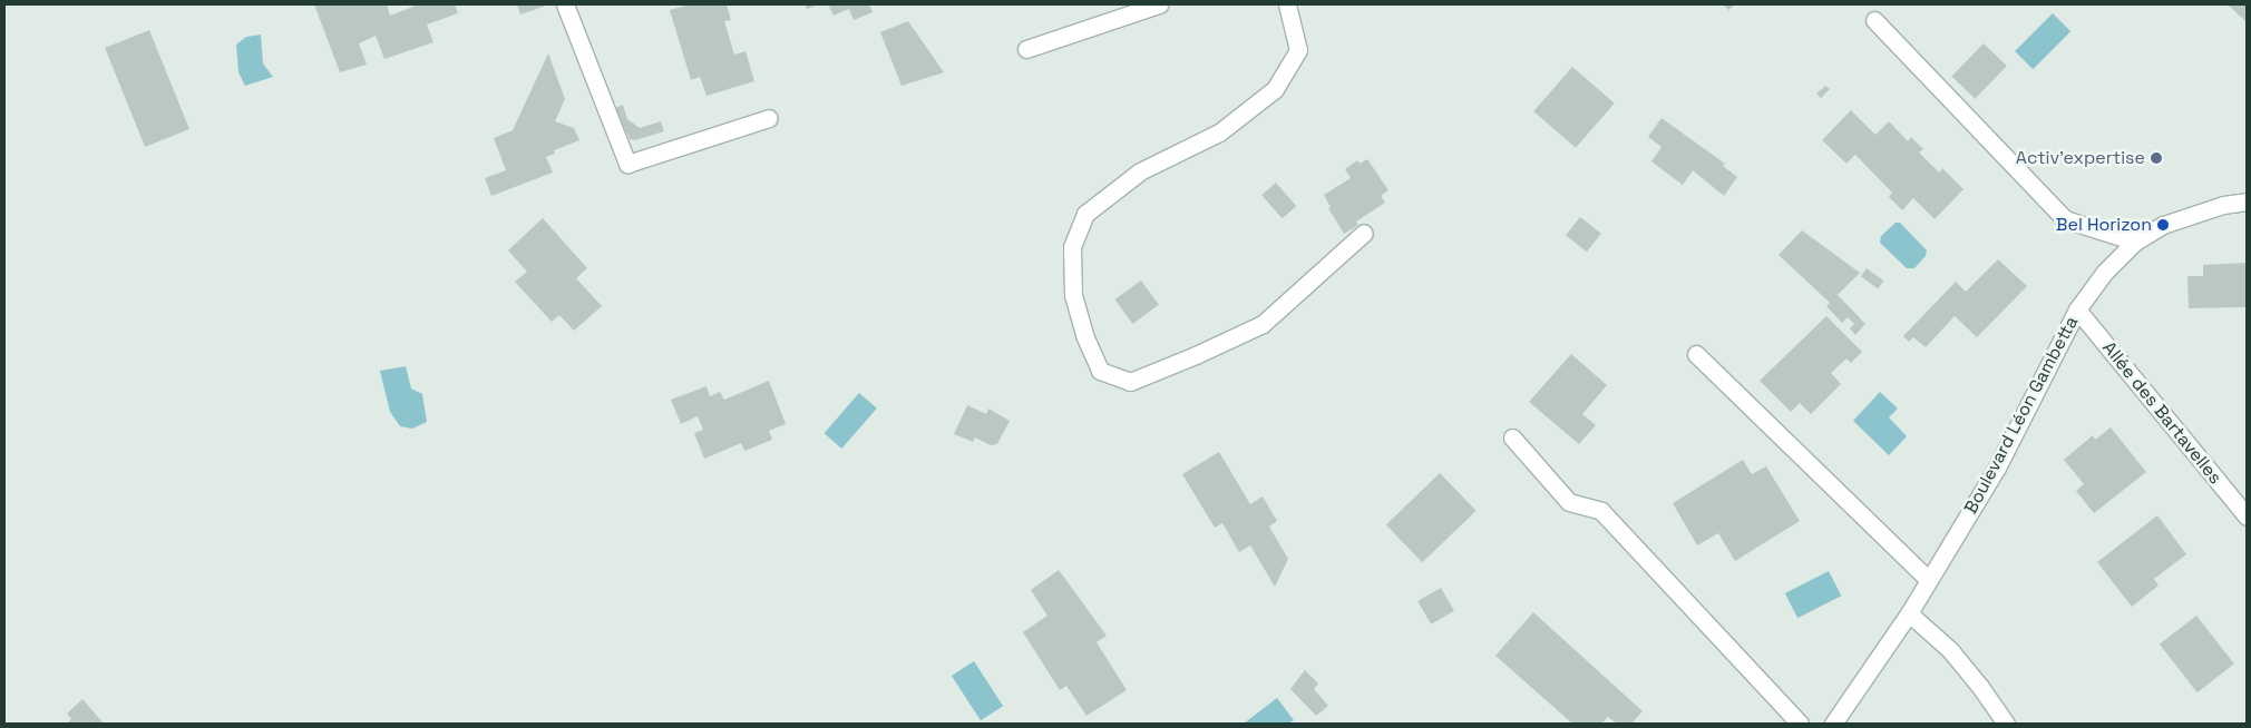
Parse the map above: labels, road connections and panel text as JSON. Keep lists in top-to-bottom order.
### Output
{
  "streets": {
    "street": ["Allée des Bartavelles", "Boulevard Léon Gambetta"]
  },
  "crossings": [
    ["Allée des Bartavelles", "Boulevard Léon Gambetta"]
  ],
  "places": ["Activ'expertise", "Bel Horizon"]
}
